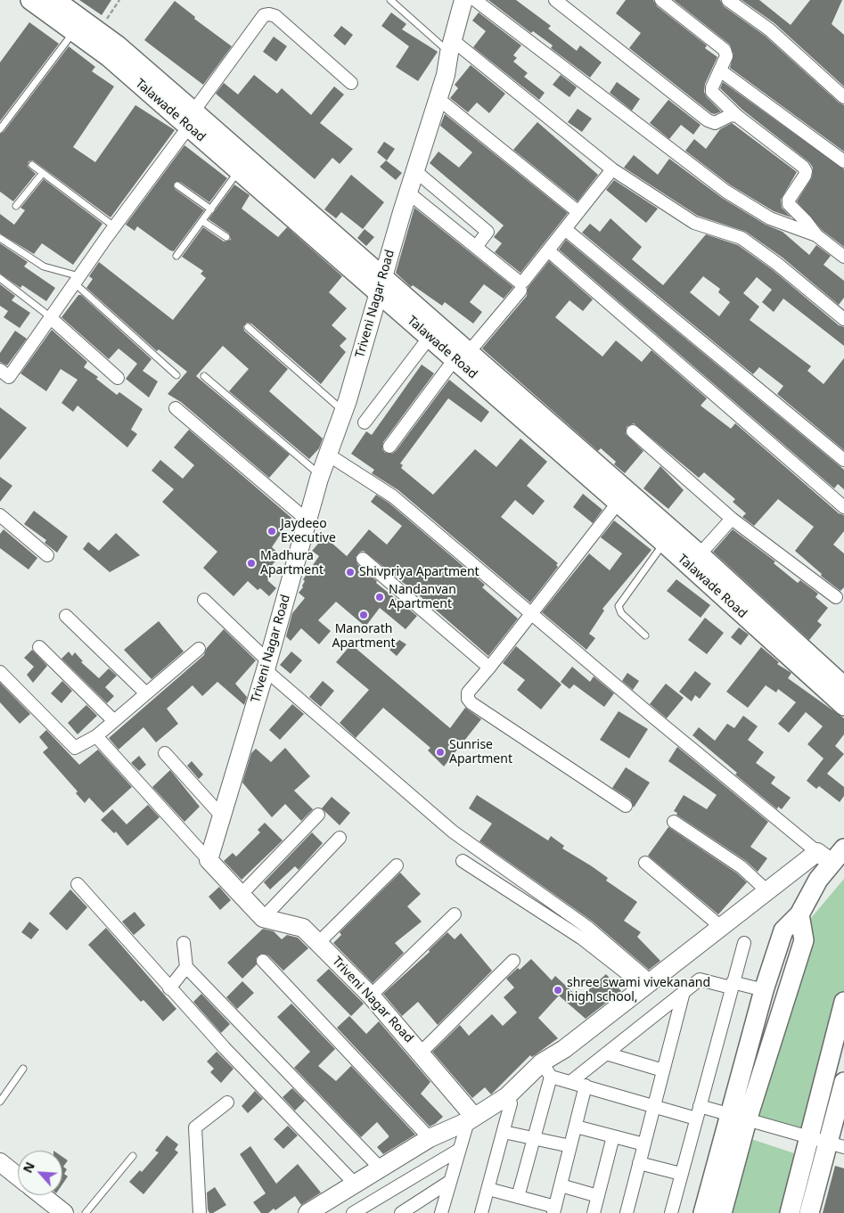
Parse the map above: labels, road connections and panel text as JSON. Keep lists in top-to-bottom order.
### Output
{
  "streets": {
    "main road": ["Talawade Road"],
    "street": ["Triveni Nagar Road"]
  },
  "crossings": [
    ["Talawade Road", "Triveni Nagar Road"]
  ],
  "places": [
    "Jaydeeo Executive",
    "Madhura Apartment",
    "Shivpriya Apartment",
    "Nandanvan Apartment",
    "Manorath Apartment",
    "Sunrise Apartment",
    "shree swami vivekanand high school,"
  ],
  "north": "top left"
}
